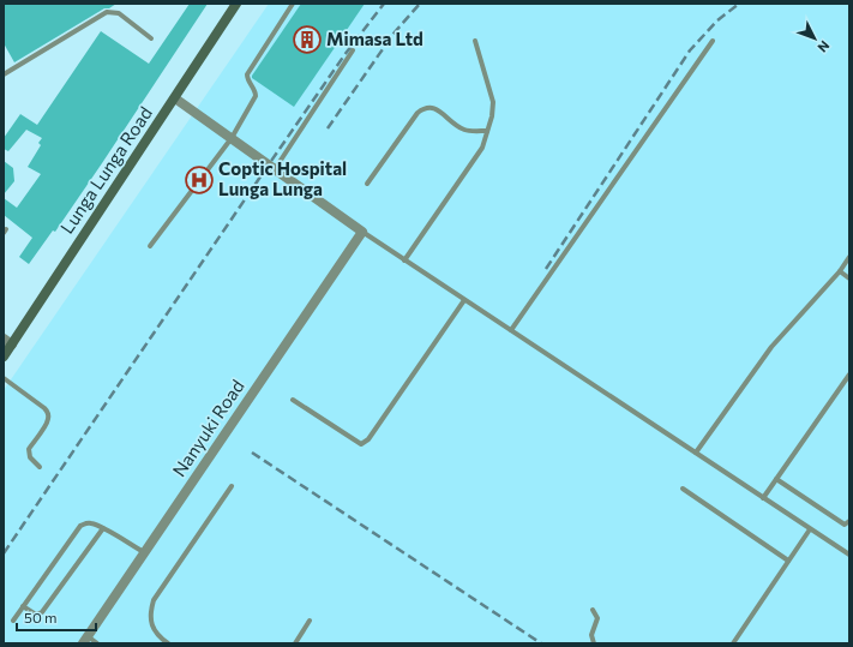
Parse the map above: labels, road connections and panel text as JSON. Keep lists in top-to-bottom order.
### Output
{
  "streets": {
    "main road": ["Lunga Lunga Road"],
    "street": ["Nanyuki Road"]
  },
  "places": {
    "building": ["Mimasa Ltd"],
    "hospital": ["Coptic Hospital Lunga Lunga"]
  },
  "scale_bar": "50 m",
  "north": "bottom right"
}
